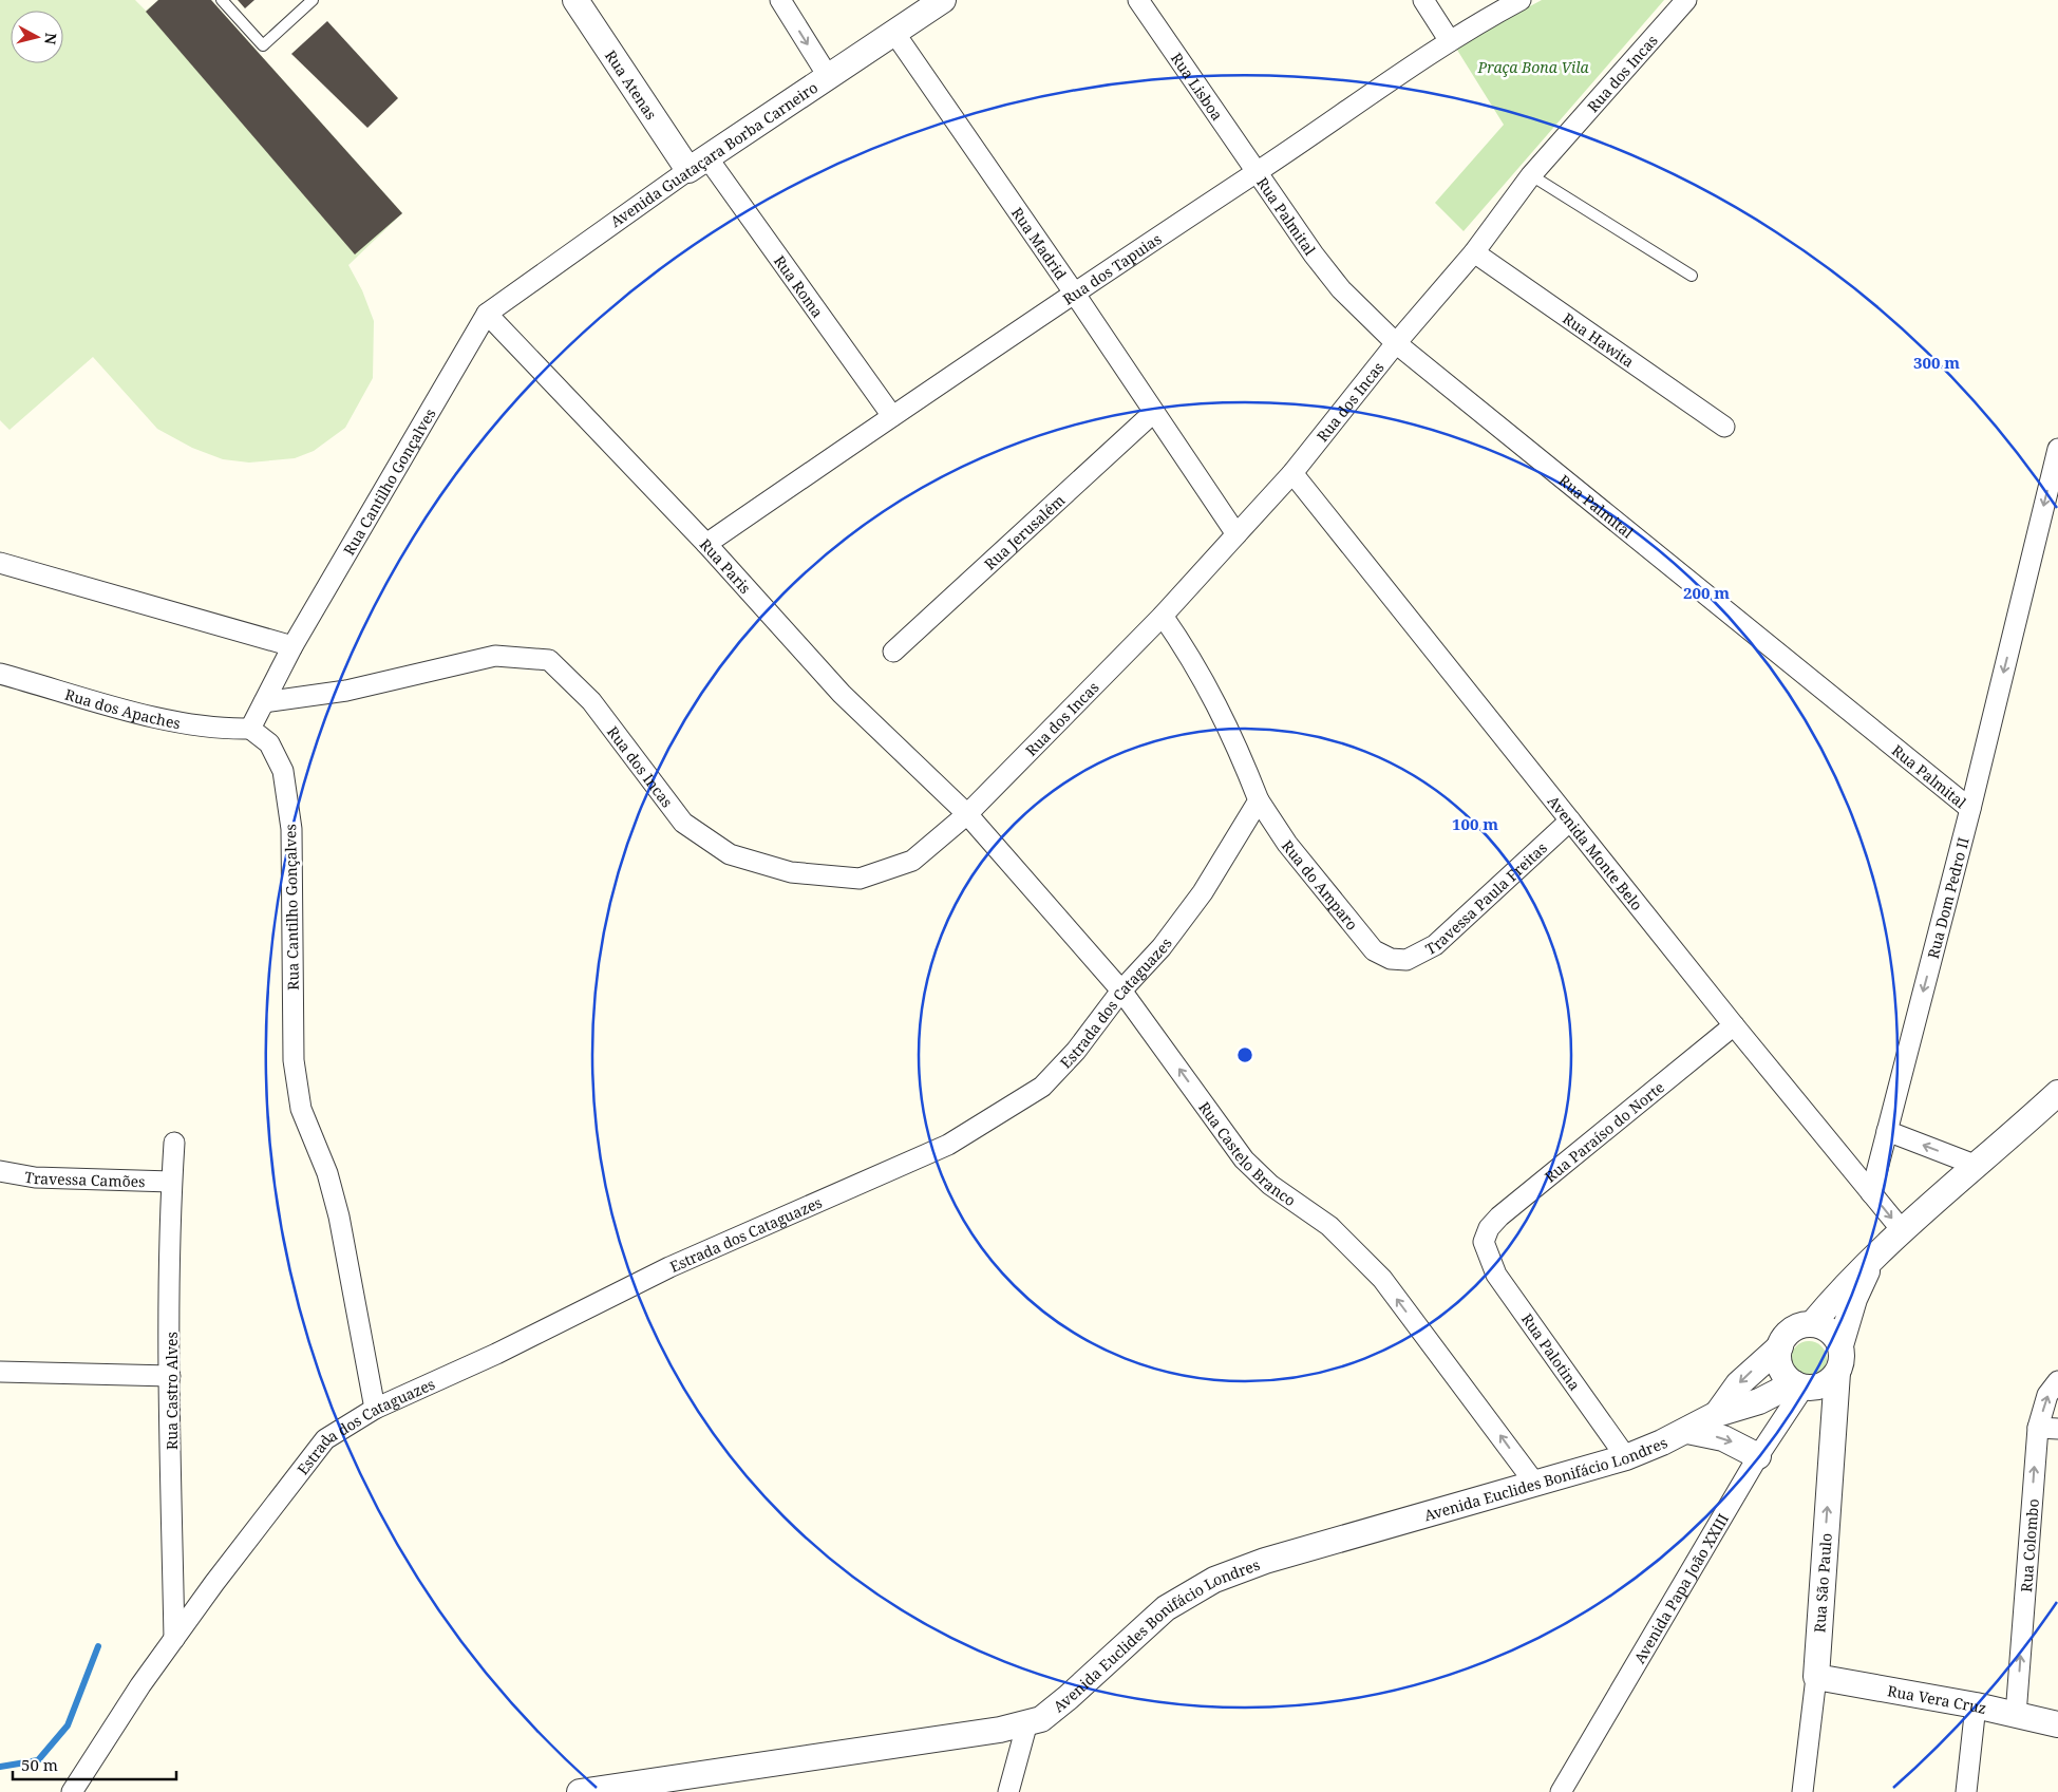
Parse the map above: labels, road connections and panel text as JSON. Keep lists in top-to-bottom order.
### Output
{
  "streets": {
    "street": [
      "Rua dos Incas",
      "Rua Atenas",
      "Rua Lisboa",
      "Avenida Guataçara Borba Carneiro",
      "Rua Palmital",
      "Rua Madrid",
      "Rua dos Tapuias",
      "Rua Roma",
      "Rua Hawita",
      "Rua Cantilho Gonçalves",
      "Rua Jerusalém",
      "Rua Paris",
      "Rua dos Apaches",
      "Avenida Monte Belo",
      "Rua do Amparo",
      "Travessa Paula Freitas",
      "Rua Dom Pedro II",
      "Estrada dos Cataguazes",
      "Rua Paraíso do Norte",
      "Rua Castelo Branco",
      "Travessa Camões",
      "Rua Palotina",
      "Rua Castro Alves",
      "Avenida Euclides Bonifácio Londres",
      "Rua Colombo",
      "Rua São Paulo",
      "Avenida Papa João XXIII",
      "Rua Vera Cruz"
    ]
  },
  "crossings": [
    ["Rua dos Incas", "Rua Palmital"],
    ["Rua dos Incas", "Rua Madrid"],
    ["Rua dos Incas", "Rua Hawita"],
    ["Rua dos Incas", "Rua Cantilho Gonçalves"],
    ["Rua dos Incas", "Rua Paris"],
    ["Rua dos Incas", "Avenida Monte Belo"],
    ["Rua dos Incas", "Rua Castelo Branco"],
    ["Rua Atenas", "Avenida Guataçara Borba Carneiro"],
    ["Rua Atenas", "Rua Roma"],
    ["Rua Lisboa", "Rua Palmital"],
    ["Rua Lisboa", "Rua dos Tapuias"],
    ["Avenida Guataçara Borba Carneiro", "Rua Madrid"],
    ["Avenida Guataçara Borba Carneiro", "Rua Roma"],
    ["Avenida Guataçara Borba Carneiro", "Rua Cantilho Gonçalves"],
    ["Avenida Guataçara Borba Carneiro", "Rua Paris"],
    ["Rua Palmital", "Rua dos Tapuias"],
    ["Rua Palmital", "Rua Dom Pedro II"],
    ["Rua Madrid", "Rua dos Tapuias"],
    ["Rua Madrid", "Rua Jerusalém"],
    ["Rua dos Tapuias", "Rua Roma"],
    ["Rua dos Tapuias", "Rua Paris"],
    ["Rua Cantilho Gonçalves", "Rua Paris"],
    ["Rua Cantilho Gonçalves", "Rua dos Apaches"],
    ["Rua Cantilho Gonçalves", "Estrada dos Cataguazes"],
    ["Rua Paris", "Rua Castelo Branco"],
    ["Avenida Monte Belo", "Travessa Paula Freitas"],
    ["Avenida Monte Belo", "Rua Dom Pedro II"],
    ["Avenida Monte Belo", "Rua Paraíso do Norte"],
    ["Rua do Amparo", "Travessa Paula Freitas"],
    ["Rua do Amparo", "Estrada dos Cataguazes"],
    ["Estrada dos Cataguazes", "Rua Castelo Branco"],
    ["Estrada dos Cataguazes", "Rua Castro Alves"],
    ["Rua Paraíso do Norte", "Rua Palotina"],
    ["Rua Castelo Branco", "Avenida Euclides Bonifácio Londres"],
    ["Travessa Camões", "Rua Castro Alves"],
    ["Rua Palotina", "Avenida Euclides Bonifácio Londres"],
    ["Avenida Euclides Bonifácio Londres", "Rua São Paulo"],
    ["Avenida Euclides Bonifácio Londres", "Avenida Papa João XXIII"],
    ["Rua Colombo", "Rua Vera Cruz"],
    ["Rua São Paulo", "Avenida Papa João XXIII"],
    ["Rua São Paulo", "Rua Vera Cruz"]
  ],
  "one_way": [
    "Rua Dom Pedro II",
    "Rua Castelo Branco",
    "Rua Colombo",
    "Rua São Paulo"
  ],
  "parks": ["Praça Bona Vila"],
  "scale_bar": "50 m",
  "north": "right",
  "rings": ["300 m", "200 m", "100 m"]
}
